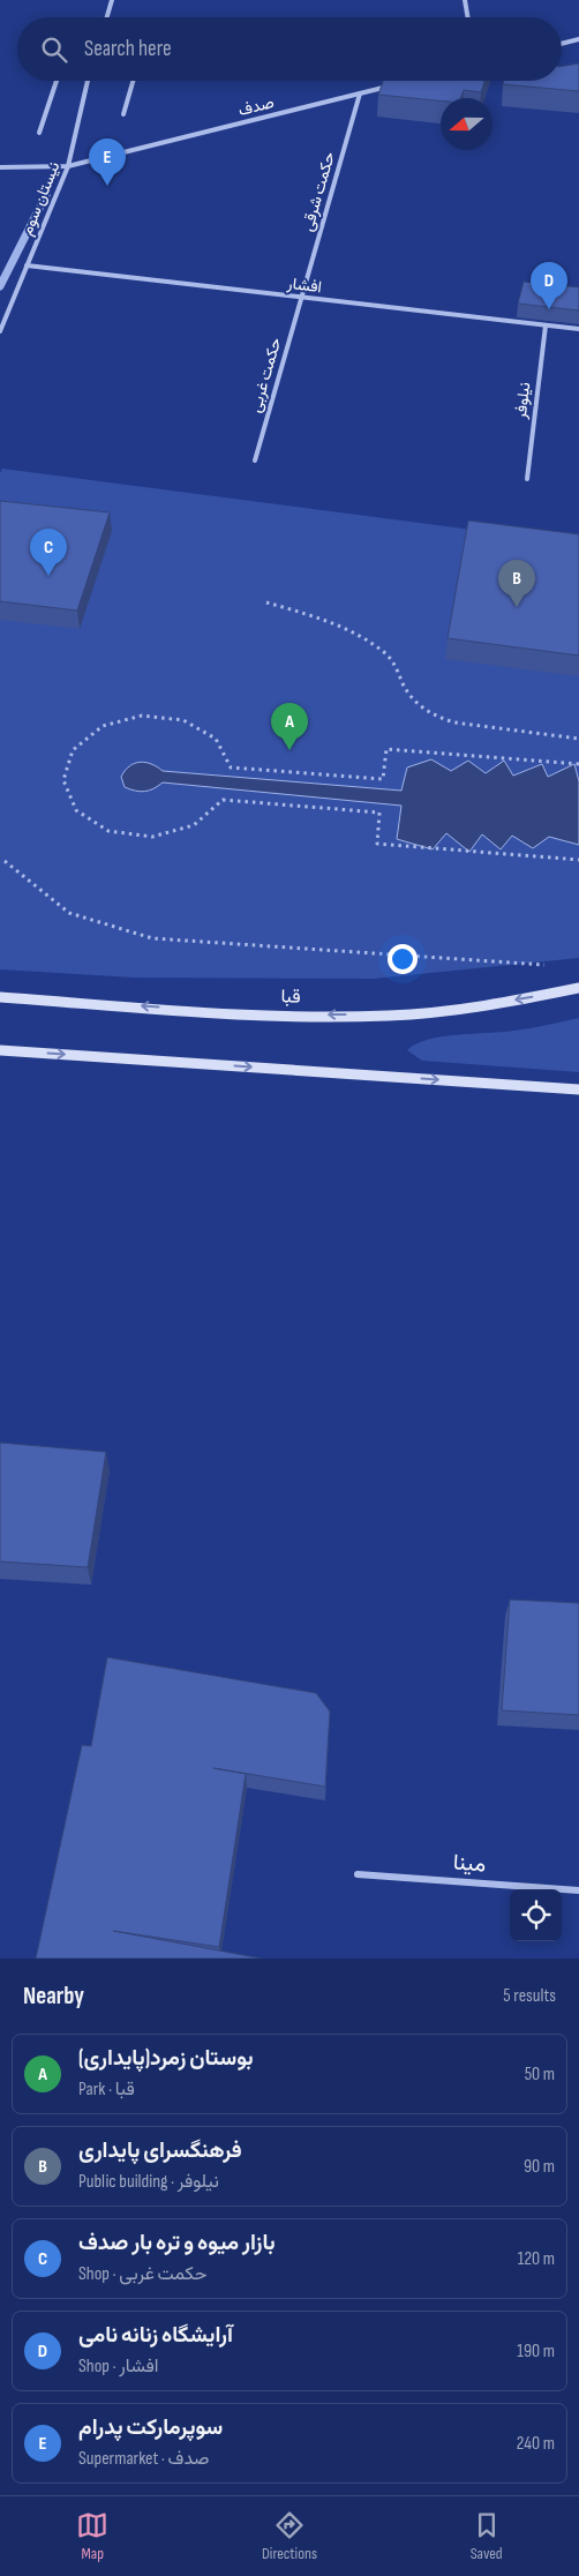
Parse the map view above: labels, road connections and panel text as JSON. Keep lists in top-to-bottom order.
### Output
{
  "streets": {
    "street": [
      "صدف",
      "حکمت شرقی",
      "نیستان سوم",
      "افشار",
      "حکمت غربی",
      "نیلوفر",
      "قبا",
      "مینا"
    ]
  },
  "crossings": [
    ["صدف", "حکمت شرقی"],
    ["صدف", "نیستان سوم"],
    ["حکمت شرقی", "افشار"],
    ["حکمت شرقی", "حکمت غربی"],
    ["نیستان سوم", "افشار"],
    ["افشار", "حکمت غربی"],
    ["افشار", "نیلوفر"]
  ],
  "north": "left",
  "page": {
    "search": "Search here",
    "pins": [
      "E",
      "D",
      "C",
      "B",
      "A"
    ],
    "heading": ["Nearby", "5 results"],
    "list": [
      {
        "mark": "A",
        "name": "بوستان زمرد(پایداری)",
        "note": "Park · قبا",
        "value": "50 m"
      },
      {
        "mark": "B",
        "name": "فرهنگسرای پایداری",
        "note": "Public building · نیلوفر",
        "value": "90 m"
      },
      {
        "mark": "C",
        "name": "بازار میوه و تره بار صدف",
        "note": "Shop · حکمت غربی",
        "value": "120 m"
      },
      {
        "mark": "D",
        "name": "آرایشگاه زنانه نامی",
        "note": "Shop · افشار",
        "value": "190 m"
      },
      {
        "mark": "E",
        "name": "سوپرمارکت پدرام",
        "note": "Supermarket · صدف",
        "value": "240 m"
      }
    ],
    "nav": ["Map", "Directions", "Saved"]
  }
}
